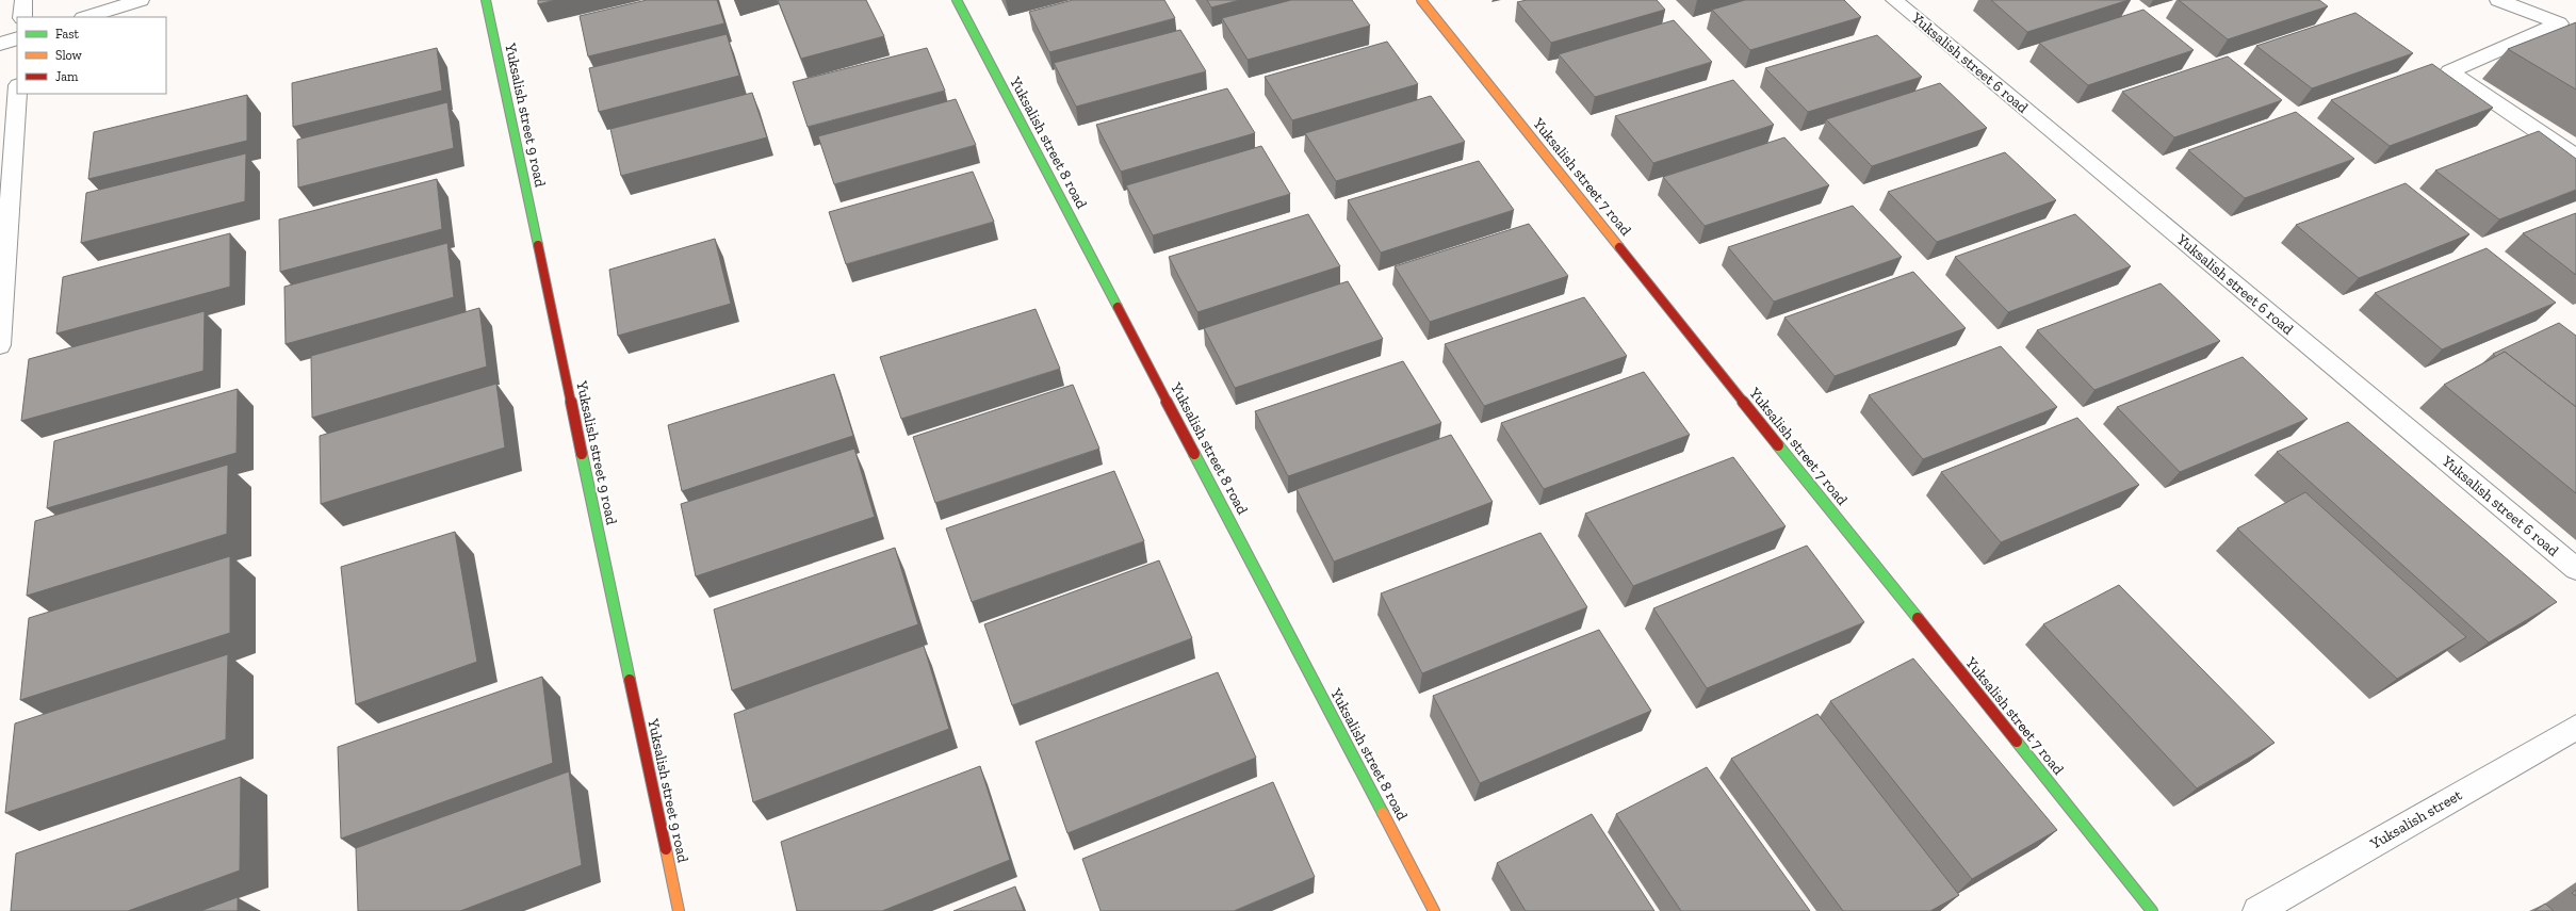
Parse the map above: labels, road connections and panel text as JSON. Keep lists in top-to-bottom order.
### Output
{
  "streets": {
    "street": [
      "Yuksalish street 6 road",
      "Yuksalish street 9 road",
      "Yuksalish street 8 road",
      "Yuksalish street 7 road",
      "Yuksalish street"
    ]
  },
  "legend": ["Fast", "Slow", "Jam"]
}
